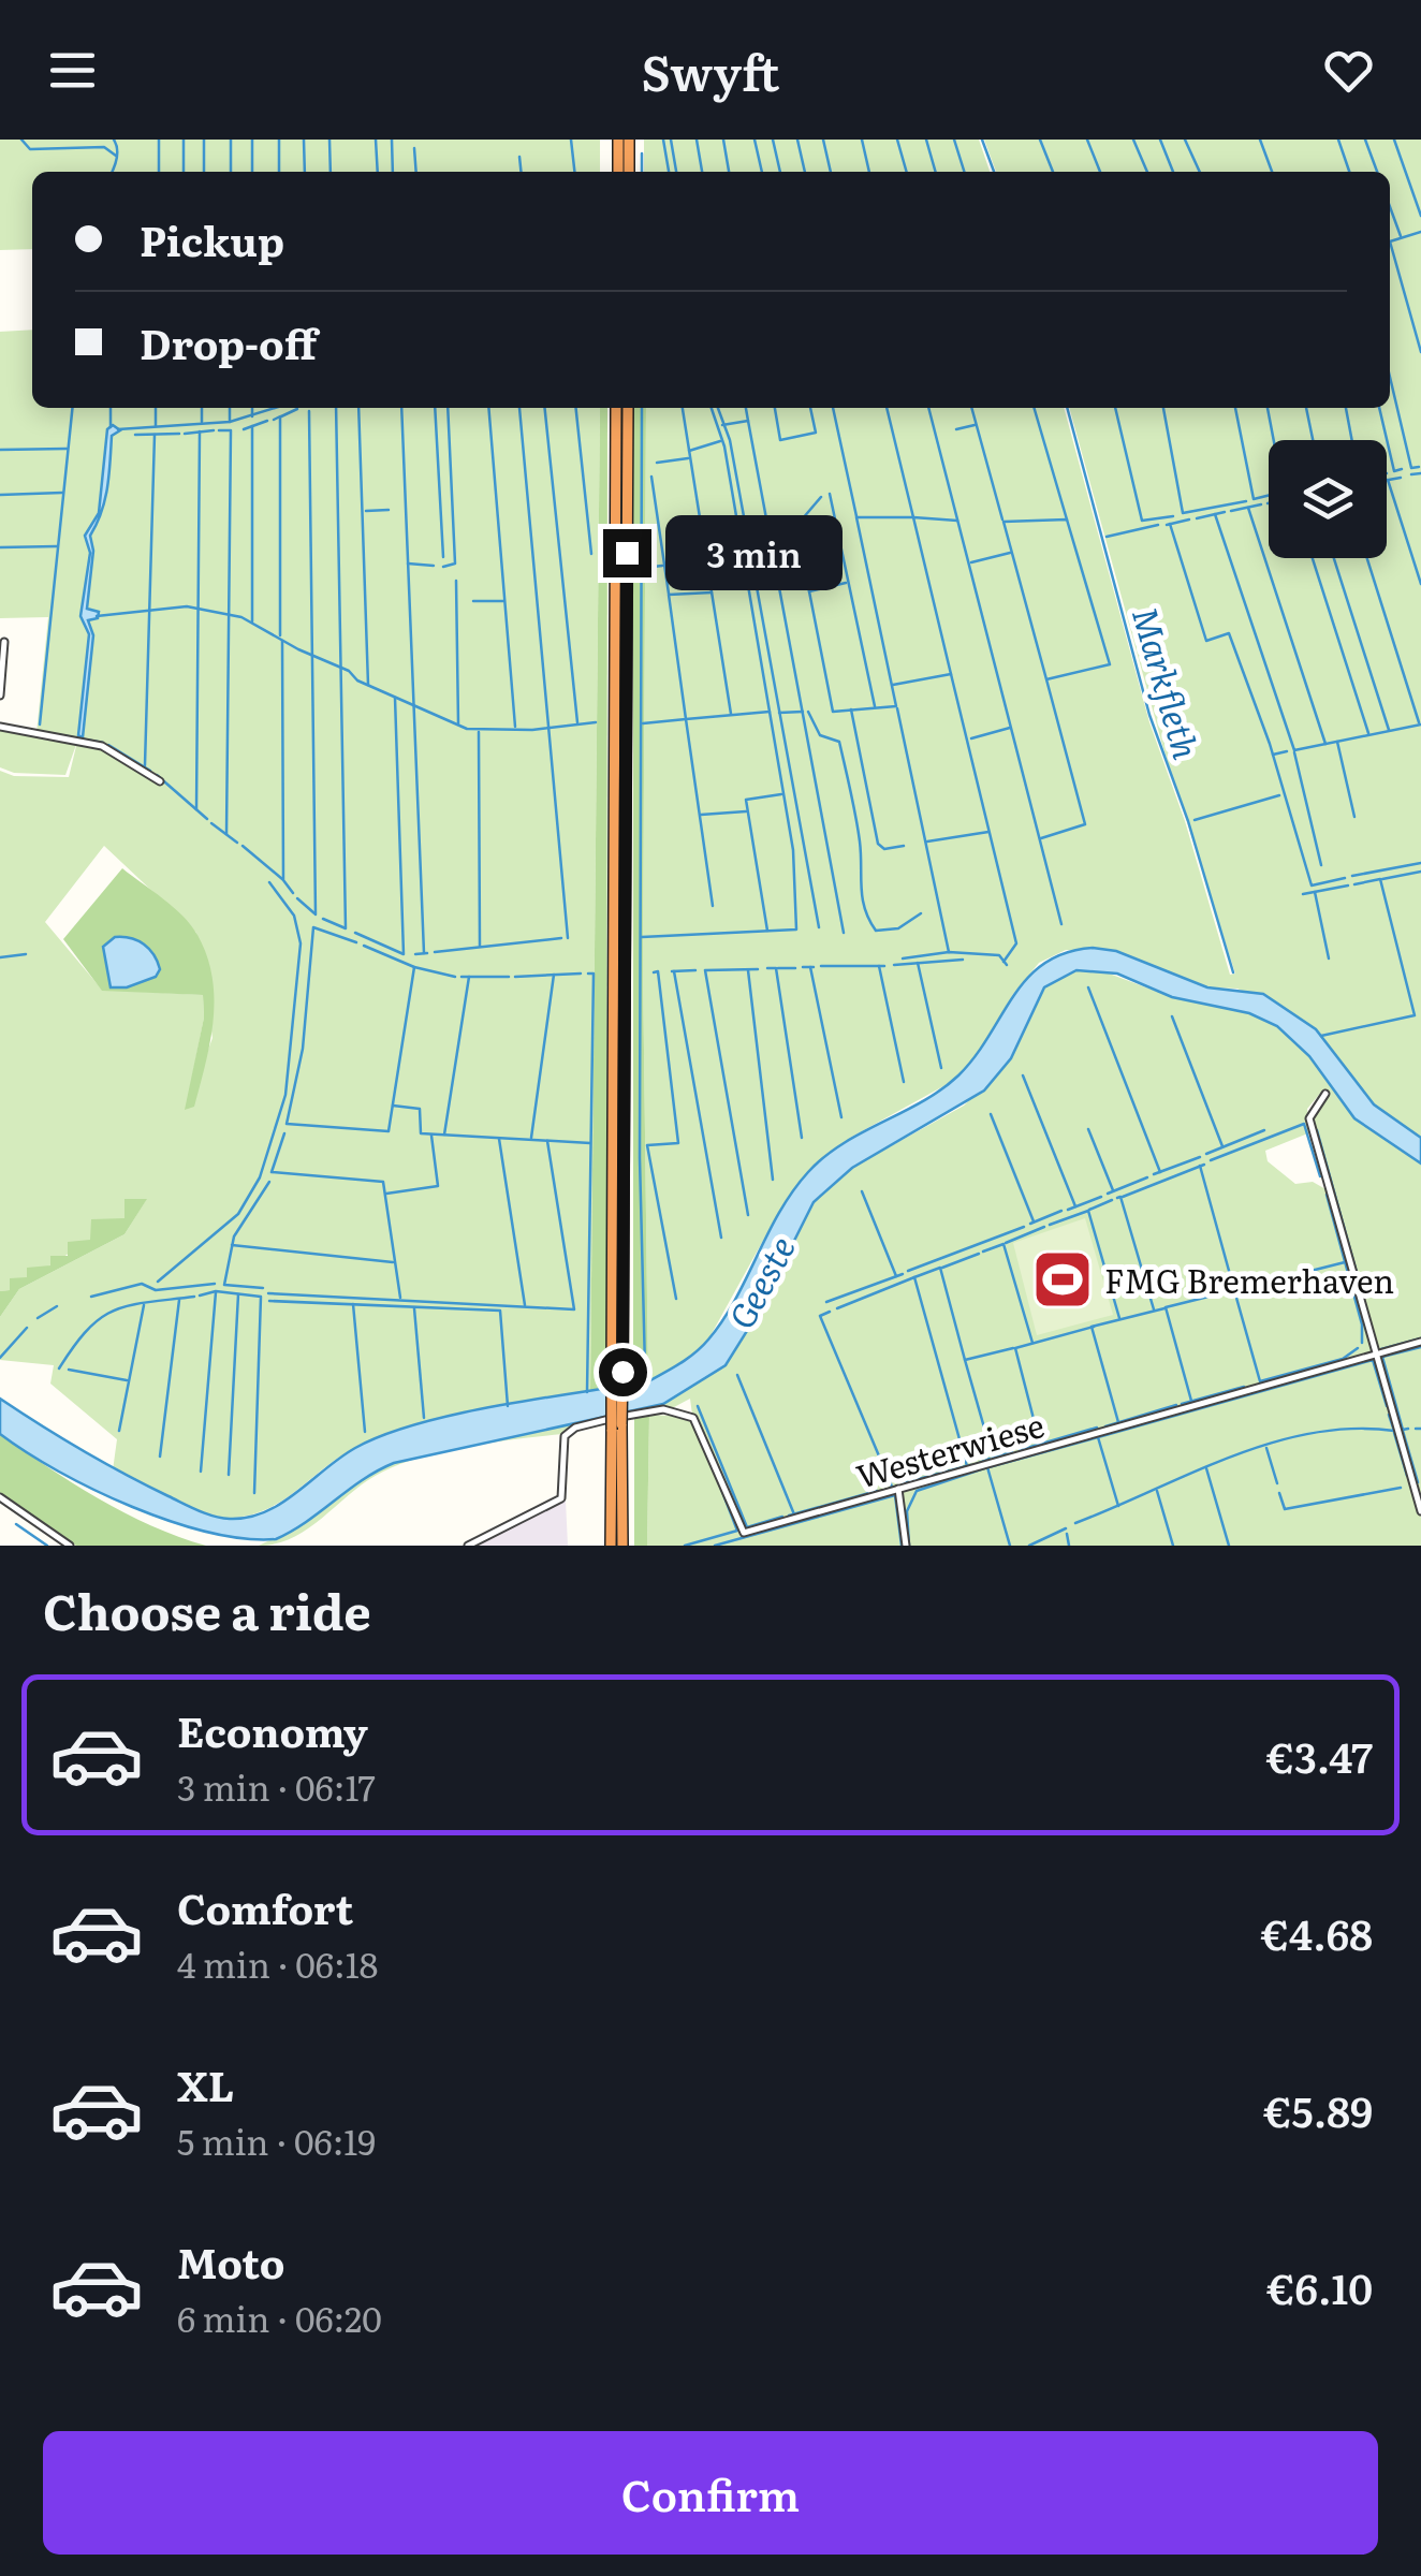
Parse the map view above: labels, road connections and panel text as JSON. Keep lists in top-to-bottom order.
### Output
{
  "streets": {
    "street": ["Westerwiese"]
  },
  "water": ["Markfleth", "Geeste"],
  "places": {
    "sports": ["FMG Bremerhaven"]
  },
  "page": {
    "header": "Swyft",
    "banner": ["Pickup", "Drop-off"],
    "bubble": "3 min",
    "heading": "Choose a ride",
    "list": [
      {
        "name": "Economy",
        "note": "3 min · 06:17",
        "value": "€3.47"
      },
      {
        "name": "Comfort",
        "note": "4 min · 06:18",
        "value": "€4.68"
      },
      {
        "name": "XL",
        "note": "5 min · 06:19",
        "value": "€5.89"
      },
      {
        "name": "Moto",
        "note": "6 min · 06:20",
        "value": "€6.10"
      }
    ],
    "buttons": "Confirm"
  }
}
